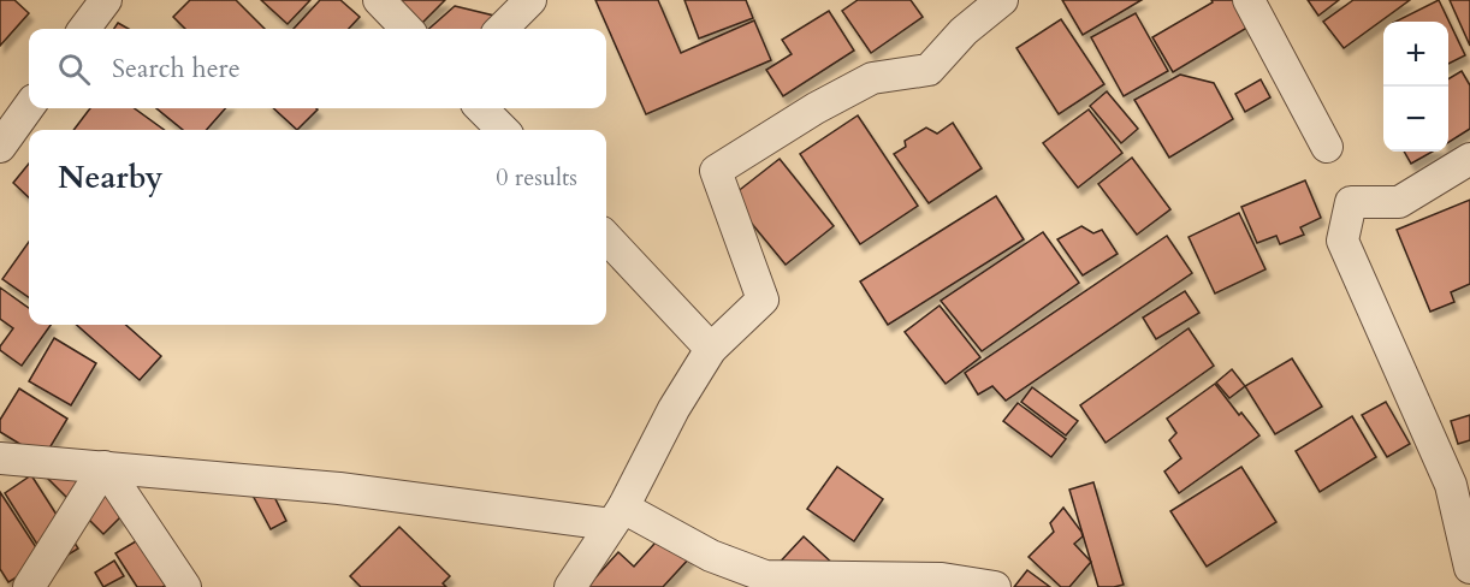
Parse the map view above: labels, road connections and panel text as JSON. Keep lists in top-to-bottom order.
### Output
{
  "page": {
    "map_buttons": ["+", "−"],
    "search": "Search here",
    "heading": ["Nearby", "0 results"]
  }
}
